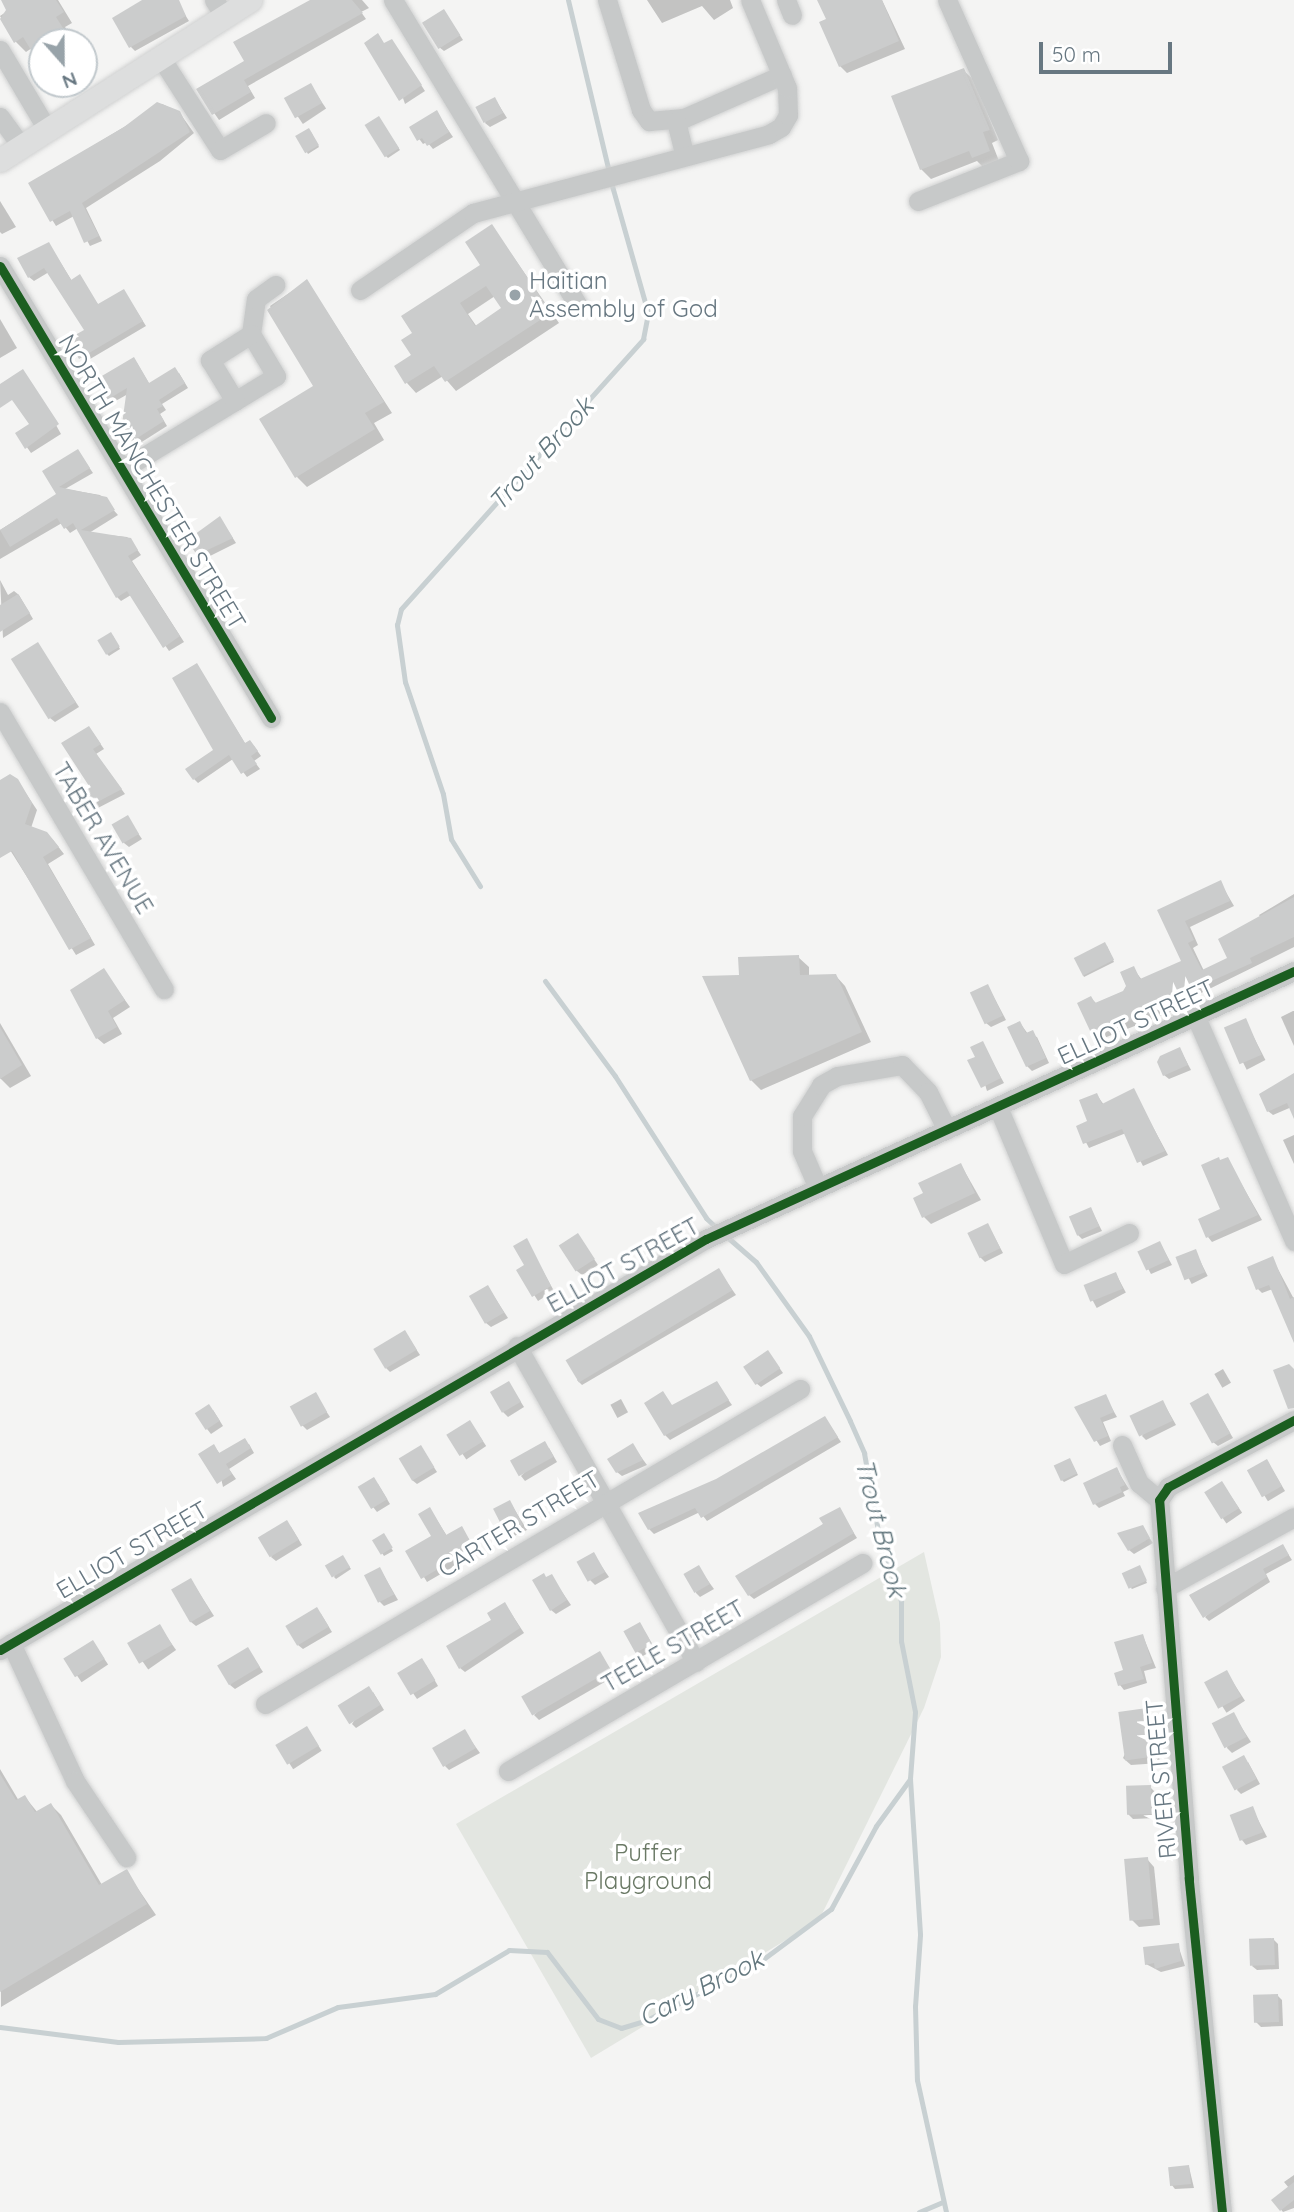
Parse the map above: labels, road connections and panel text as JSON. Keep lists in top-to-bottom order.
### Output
{
  "streets": {
    "street": [
      "NORTH MANCHESTER STREET",
      "TABER AVENUE",
      "ELLIOT STREET",
      "CARTER STREET",
      "TEELE STREET",
      "RIVER STREET"
    ]
  },
  "water": ["Trout Brook", "Cary Brook"],
  "parks": ["Puffer Playground"],
  "places": ["Haitian Assembly of God"],
  "scale_bar": "50 m",
  "north": "bottom"
}
